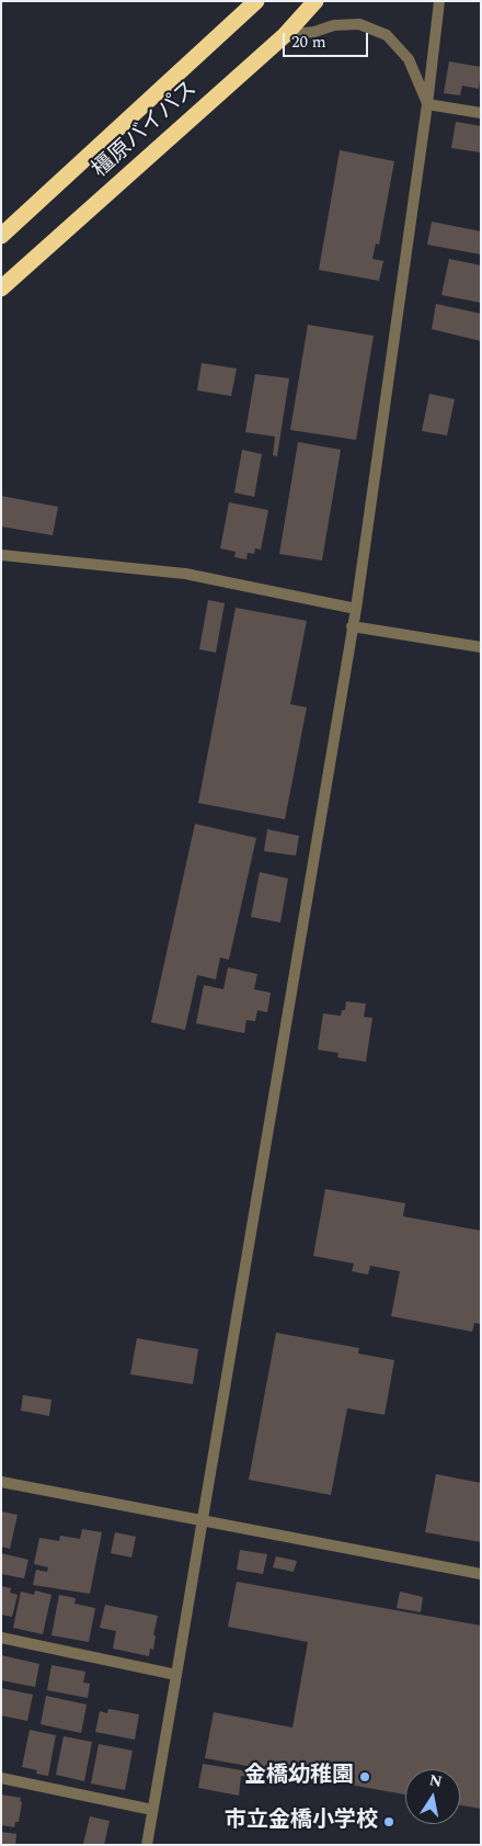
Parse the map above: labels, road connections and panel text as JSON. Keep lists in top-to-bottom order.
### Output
{
  "streets": {
    "highway": ["橿原バイパス"]
  },
  "places": ["金橋幼稚園", "市立金橋小学校"],
  "scale_bar": "20 m",
  "north": "top"
}
